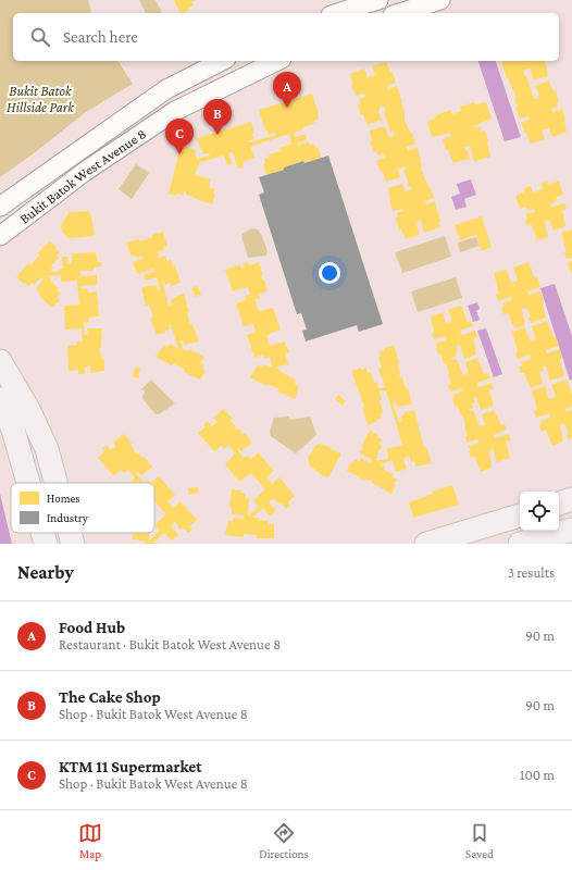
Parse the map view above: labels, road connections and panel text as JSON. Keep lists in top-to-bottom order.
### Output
{
  "streets": {
    "street": ["Bukit Batok West Avenue 8"]
  },
  "parks": ["Bukit Batok Hillside Park"],
  "legend": ["Homes", "Industry"],
  "page": {
    "search": "Search here",
    "pins": ["A", "B", "C"],
    "heading": ["Nearby", "3 results"],
    "list": [
      {
        "mark": "A",
        "name": "Food Hub",
        "note": "Restaurant · Bukit Batok West Avenue 8",
        "value": "90 m"
      },
      {
        "mark": "B",
        "name": "The Cake Shop",
        "note": "Shop · Bukit Batok West Avenue 8",
        "value": "90 m"
      },
      {
        "mark": "C",
        "name": "KTM 11 Supermarket",
        "note": "Shop · Bukit Batok West Avenue 8",
        "value": "100 m"
      }
    ],
    "nav": ["Map", "Directions", "Saved"]
  }
}
